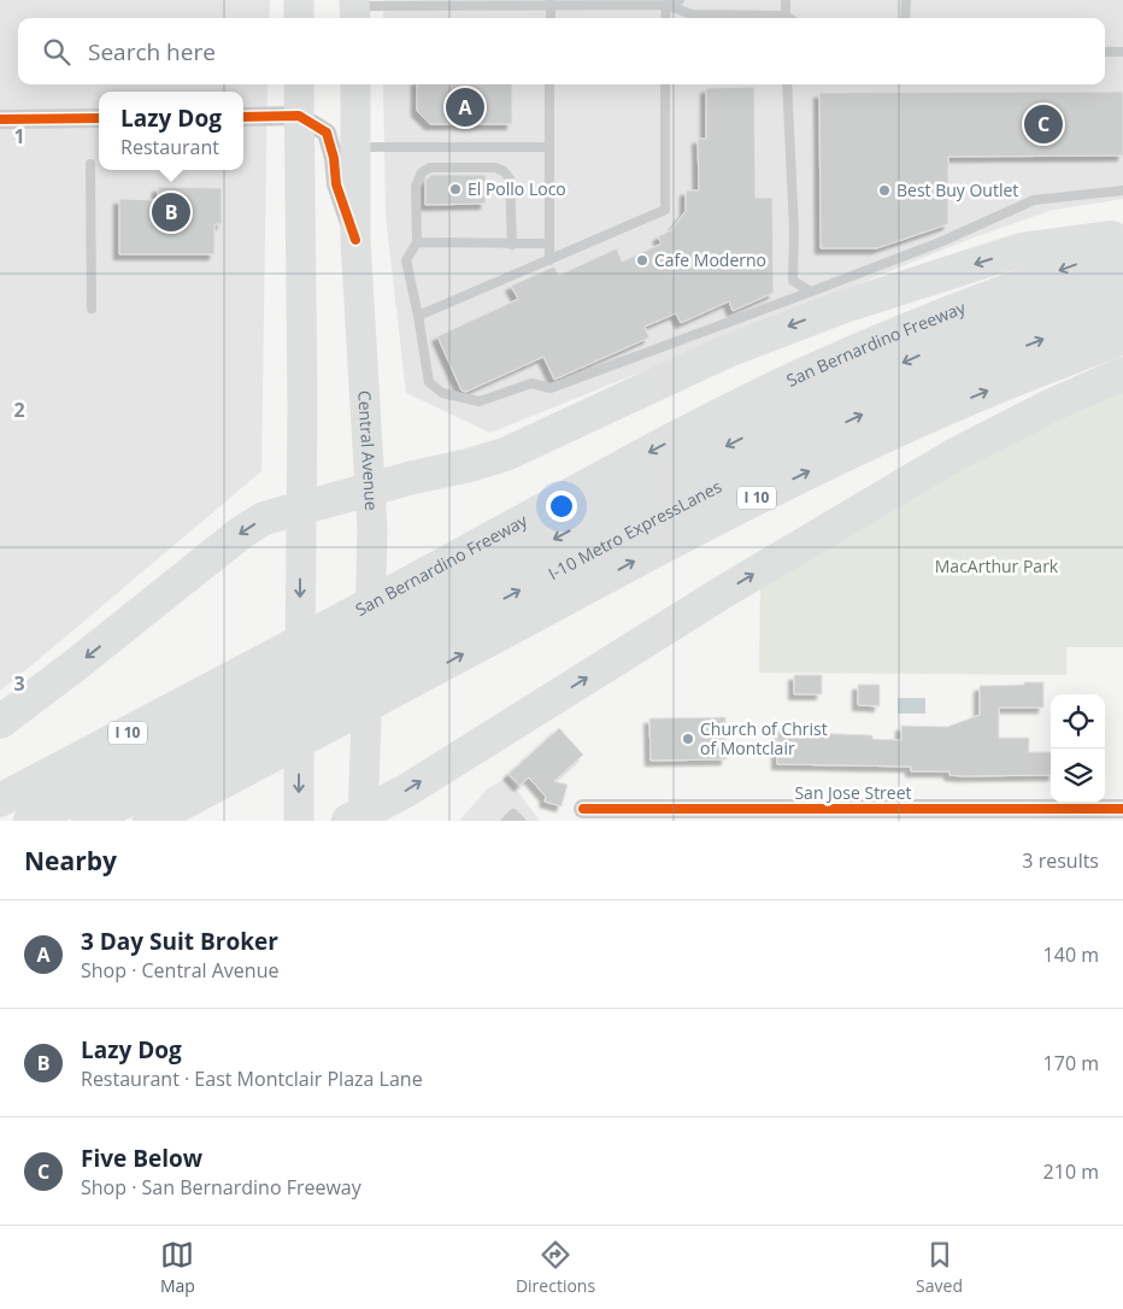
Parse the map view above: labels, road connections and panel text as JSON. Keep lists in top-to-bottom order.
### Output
{
  "streets": {
    "highway": ["San Bernardino Freeway", "I 10", "I-10 Metro ExpressLanes"],
    "main road": ["Central Avenue"],
    "street": ["San Jose Street"]
  },
  "crossings": [
    ["San Bernardino Freeway", "I-10 Metro ExpressLanes"]
  ],
  "parks": ["MacArthur Park"],
  "places": [
    "El Pollo Loco",
    "Best Buy Outlet",
    "Cafe Moderno",
    "Church of Christ of Montclair"
  ],
  "page": {
    "search": "Search here",
    "pins": ["A", "C", "B"],
    "popup": ["Lazy Dog", "Restaurant"],
    "heading": ["Nearby", "3 results"],
    "list": [
      {
        "mark": "A",
        "name": "3 Day Suit Broker",
        "note": "Shop · Central Avenue",
        "value": "140 m"
      },
      {
        "mark": "B",
        "name": "Lazy Dog",
        "note": "Restaurant · East Montclair Plaza Lane",
        "value": "170 m"
      },
      {
        "mark": "C",
        "name": "Five Below",
        "note": "Shop · San Bernardino Freeway",
        "value": "210 m"
      }
    ],
    "nav": ["Map", "Directions", "Saved"]
  },
  "grid": {
    "rows": ["1", "2", "3"]
  }
}
